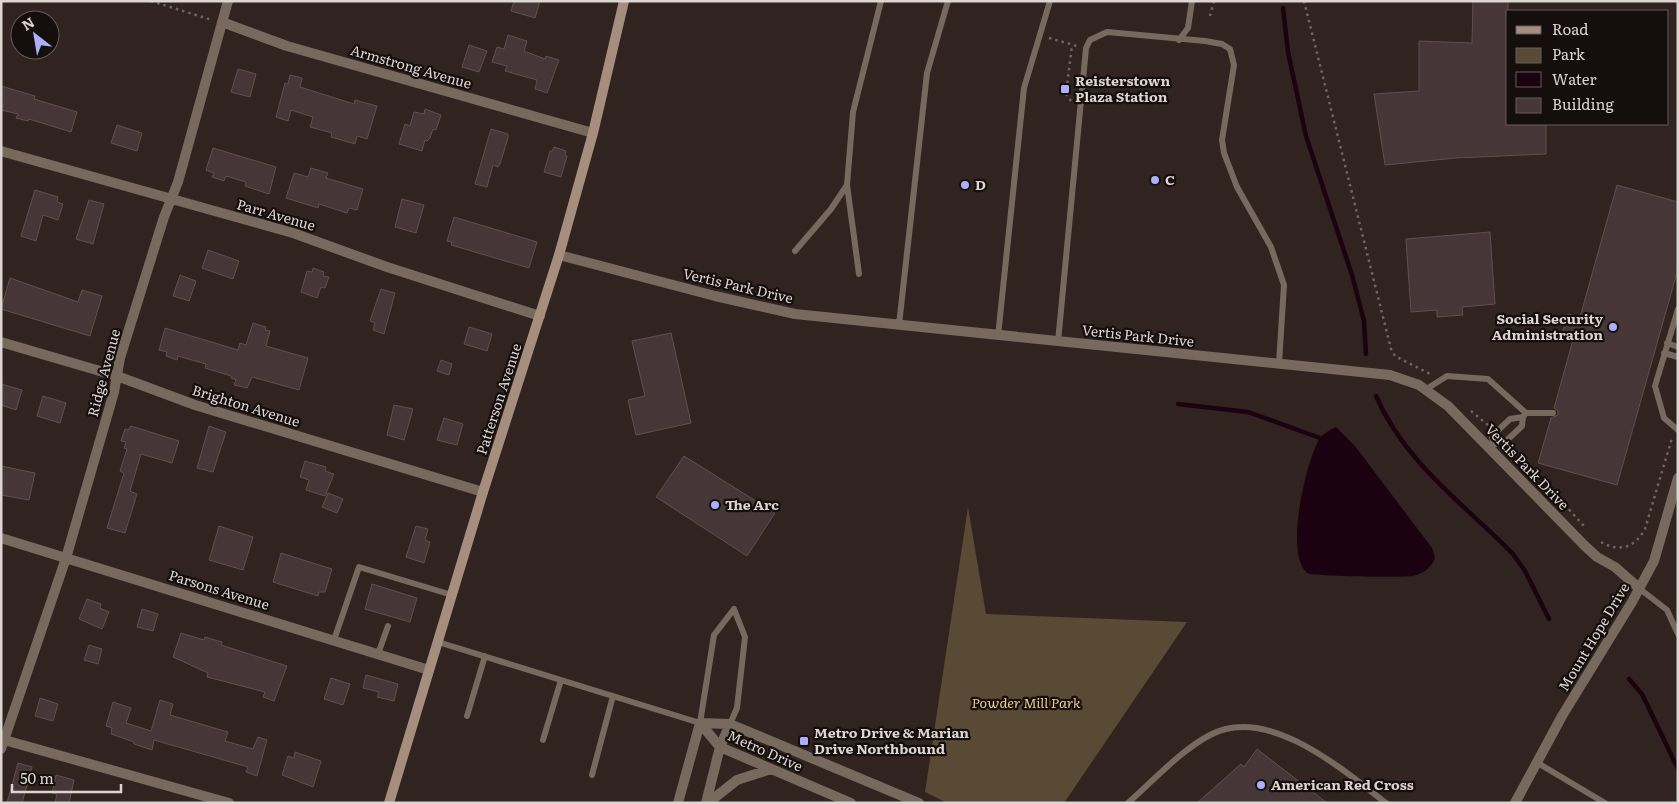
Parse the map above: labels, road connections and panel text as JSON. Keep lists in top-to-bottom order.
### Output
{
  "streets": {
    "main road": ["Patterson Avenue"],
    "street": [
      "Armstrong Avenue",
      "Parr Avenue",
      "Vertis Park Drive",
      "Ridge Avenue",
      "Brighton Avenue",
      "Parsons Avenue",
      "Mount Hope Drive",
      "Metro Drive"
    ]
  },
  "crossings": [
    ["Armstrong Avenue", "Ridge Avenue"],
    ["Armstrong Avenue", "Patterson Avenue"],
    ["Parr Avenue", "Ridge Avenue"],
    ["Parr Avenue", "Patterson Avenue"],
    ["Vertis Park Drive", "Patterson Avenue"],
    ["Vertis Park Drive", "Mount Hope Drive"],
    ["Ridge Avenue", "Brighton Avenue"],
    ["Ridge Avenue", "Parsons Avenue"],
    ["Patterson Avenue", "Brighton Avenue"],
    ["Patterson Avenue", "Parsons Avenue"]
  ],
  "parks": ["Powder Mill Park"],
  "places": {
    "transit": ["Reisterstown Plaza Station", "Metro Drive & Marian Drive Northbound"],
    "other": [
      "C",
      "D",
      "Social Security Administration",
      "The Arc",
      "American Red Cross"
    ]
  },
  "legend": [
    "Road",
    "Park",
    "Water",
    "Building"
  ],
  "scale_bar": "50 m",
  "north": "top left"
}
